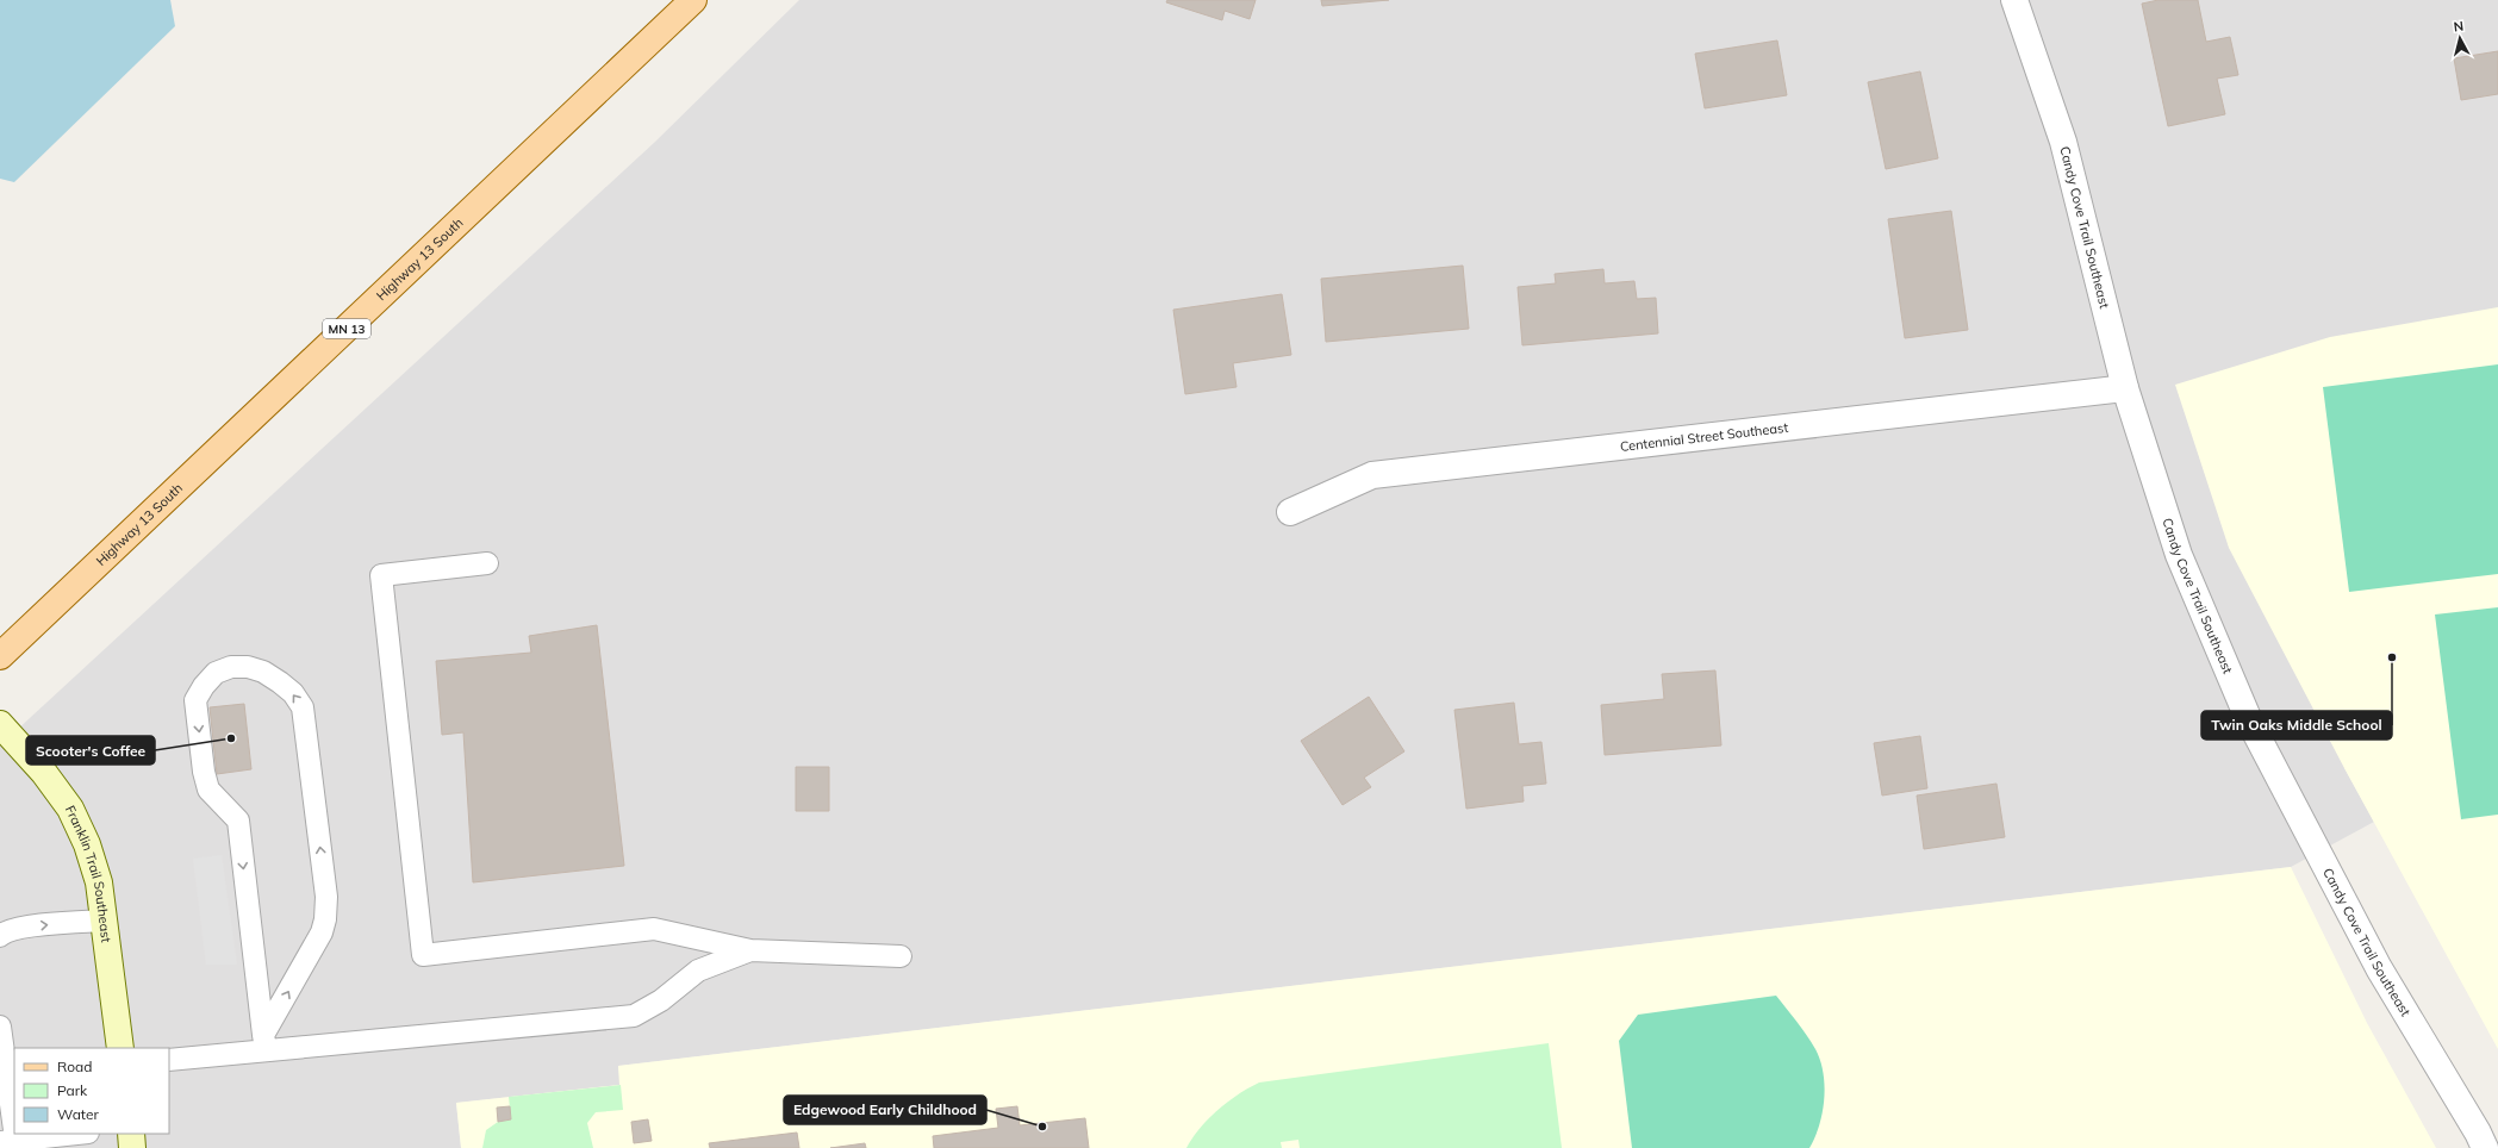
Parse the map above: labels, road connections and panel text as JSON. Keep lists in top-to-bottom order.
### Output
{
  "streets": {
    "main road": ["Highway 13 South", "MN 13"],
    "street": ["Candy Cove Trail Southeast", "Centennial Street Southeast", "Franklin Trail Southeast"]
  },
  "crossings": [
    ["Candy Cove Trail Southeast", "Centennial Street Southeast"]
  ],
  "places": ["Twin Oaks Middle School", "Scooter's Coffee", "Edgewood Early Childhood"],
  "legend": ["Road", "Park", "Water"],
  "north": "top"
}
